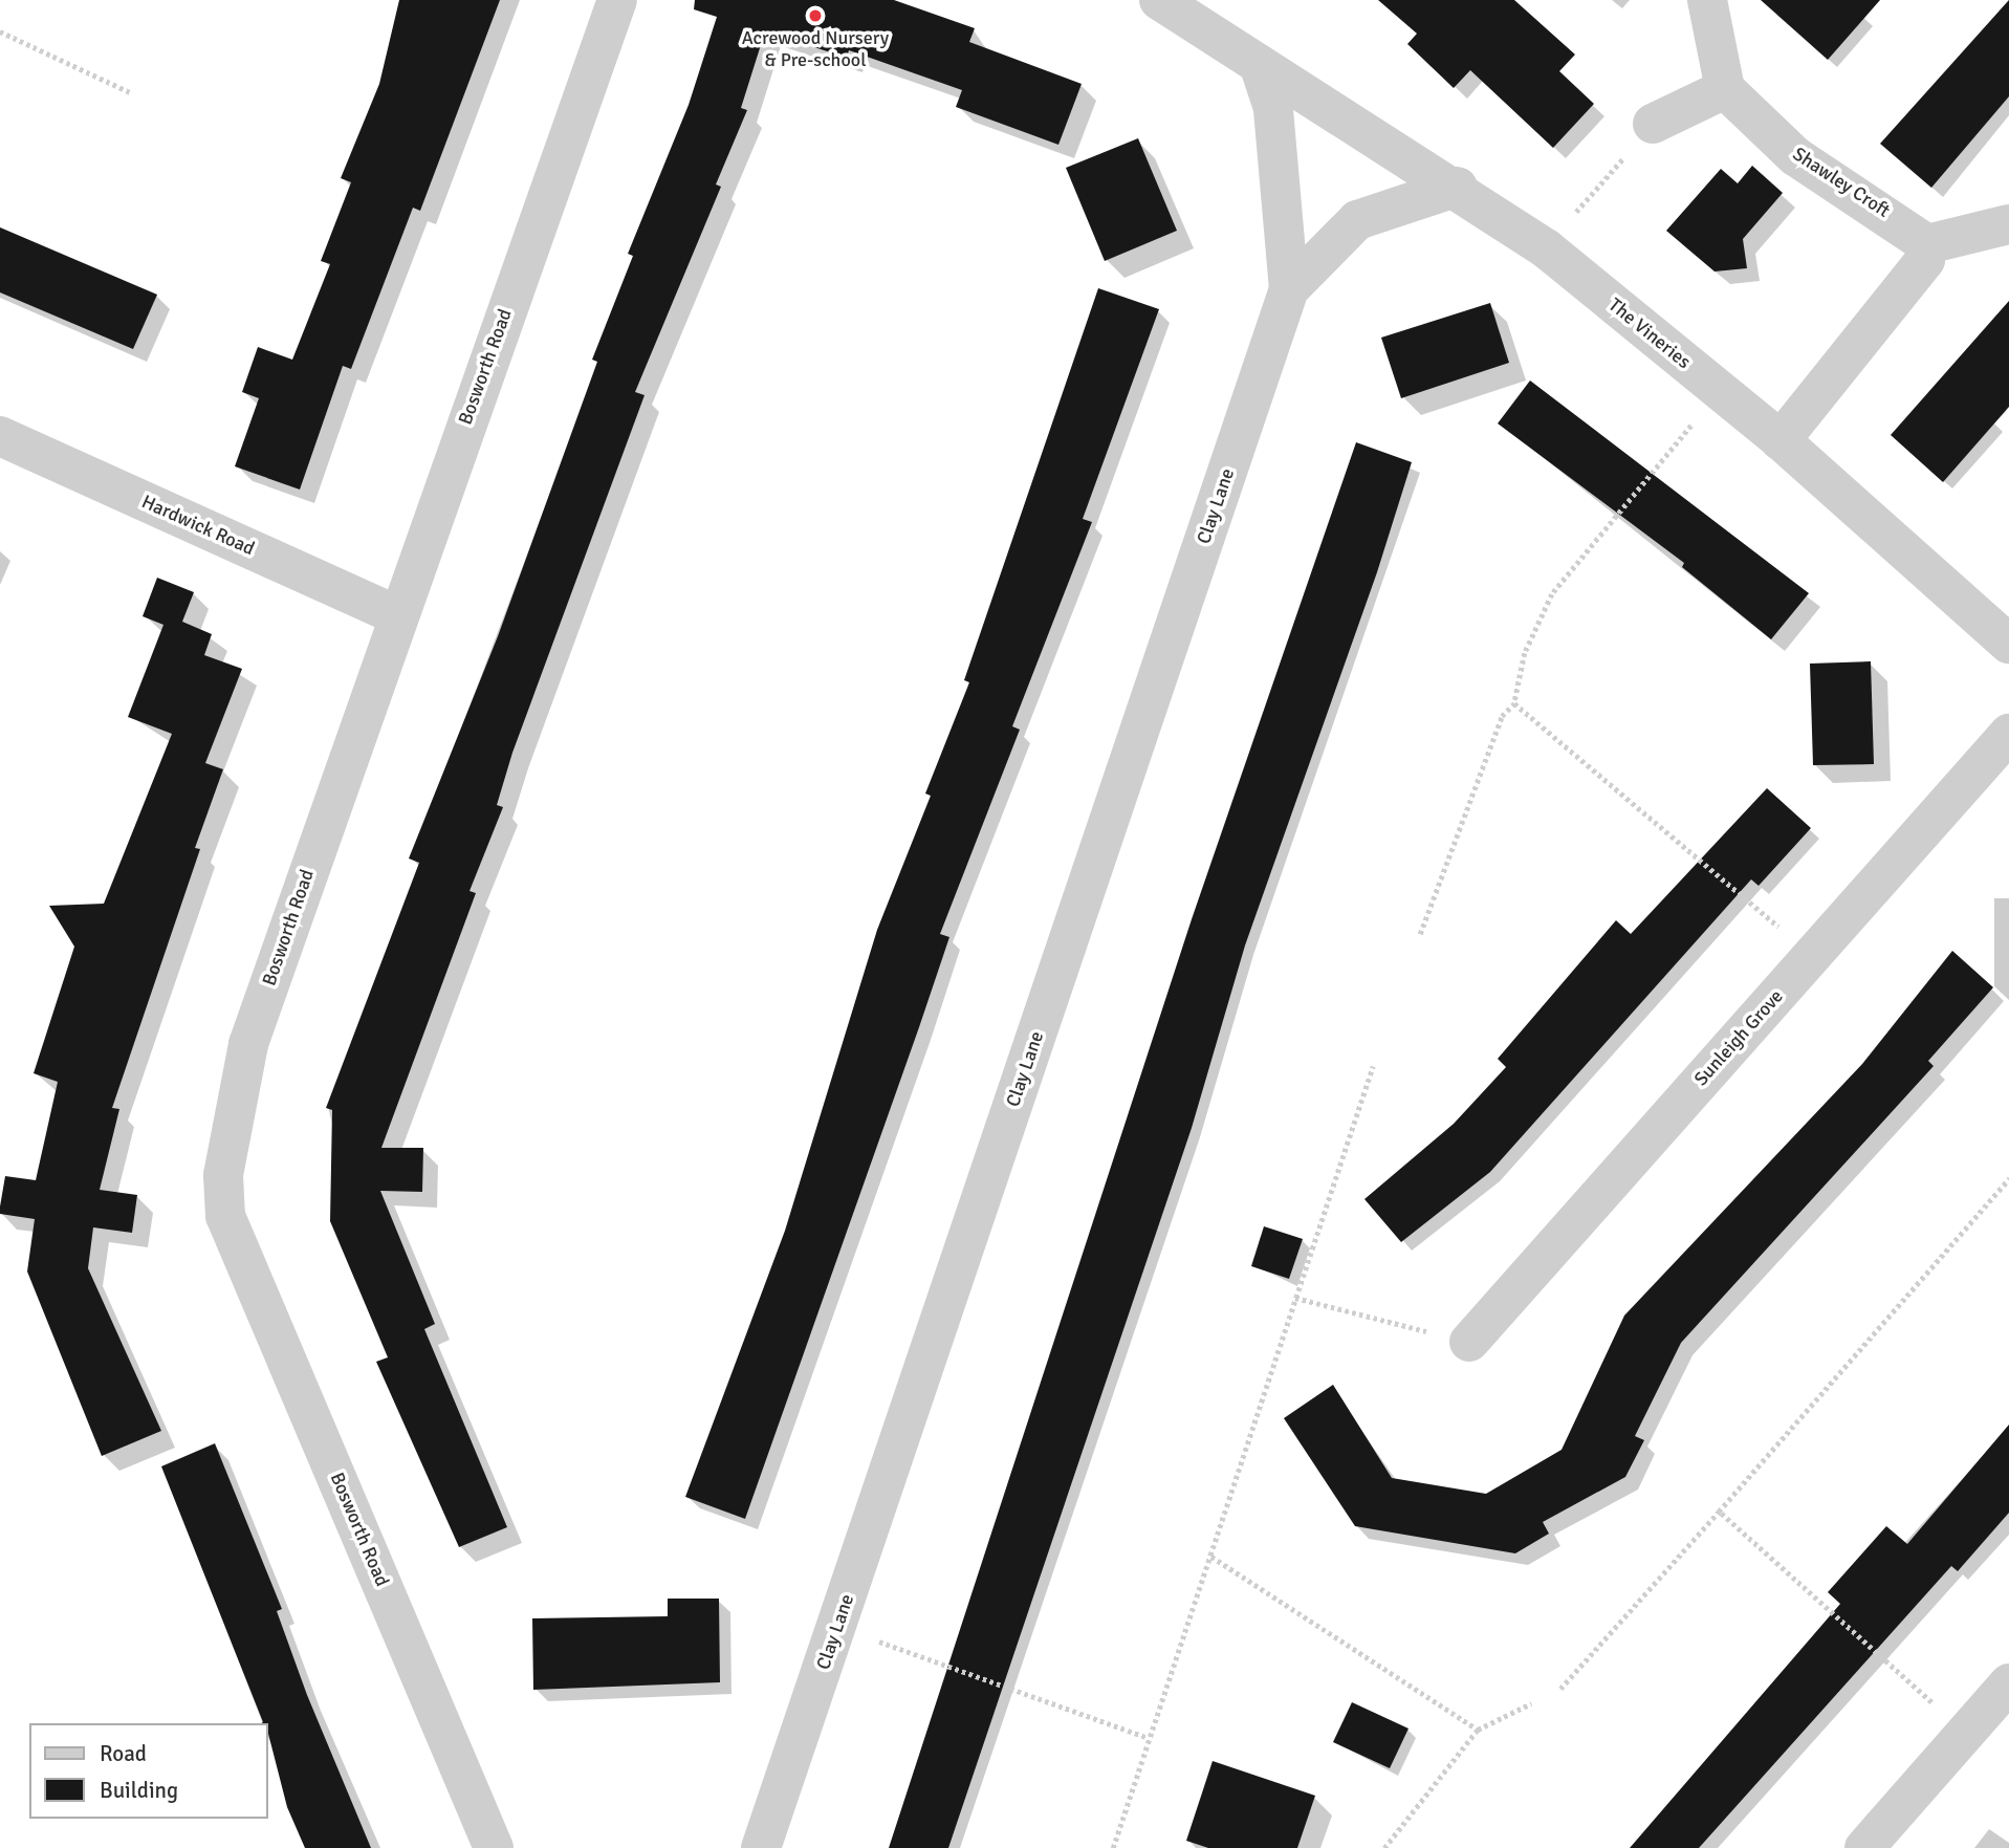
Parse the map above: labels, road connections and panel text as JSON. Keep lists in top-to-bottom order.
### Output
{
  "streets": {
    "street": [
      "Shawley Croft",
      "The Vineries",
      "Bosworth Road",
      "Clay Lane",
      "Hardwick Road",
      "Sunleigh Grove"
    ]
  },
  "crossings": [
    ["The Vineries", "Clay Lane"],
    ["Bosworth Road", "Hardwick Road"]
  ],
  "places": ["Acrewood Nursery & Pre-school"],
  "legend": ["Road", "Building"]
}
